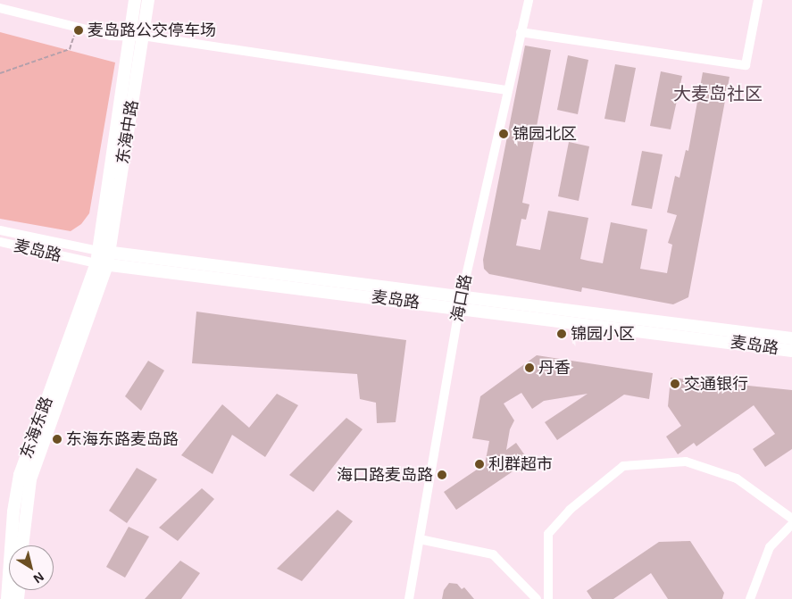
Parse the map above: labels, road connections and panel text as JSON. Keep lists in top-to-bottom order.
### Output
{
  "streets": {
    "main road": ["东海中路", "麦岛路", "东海东路"],
    "street": ["海口路"]
  },
  "crossings": [
    ["东海中路", "麦岛路"],
    ["东海中路", "东海东路"],
    ["麦岛路", "海口路"],
    ["麦岛路", "东海东路"]
  ],
  "districts": ["大麦岛社区"],
  "places": [
    "麦岛路公交停车场",
    "锦园北区",
    "锦园小区",
    "丹香",
    "交通银行",
    "东海东路麦岛路",
    "利群超市",
    "海口路麦岛路"
  ],
  "north": "bottom right"
}
